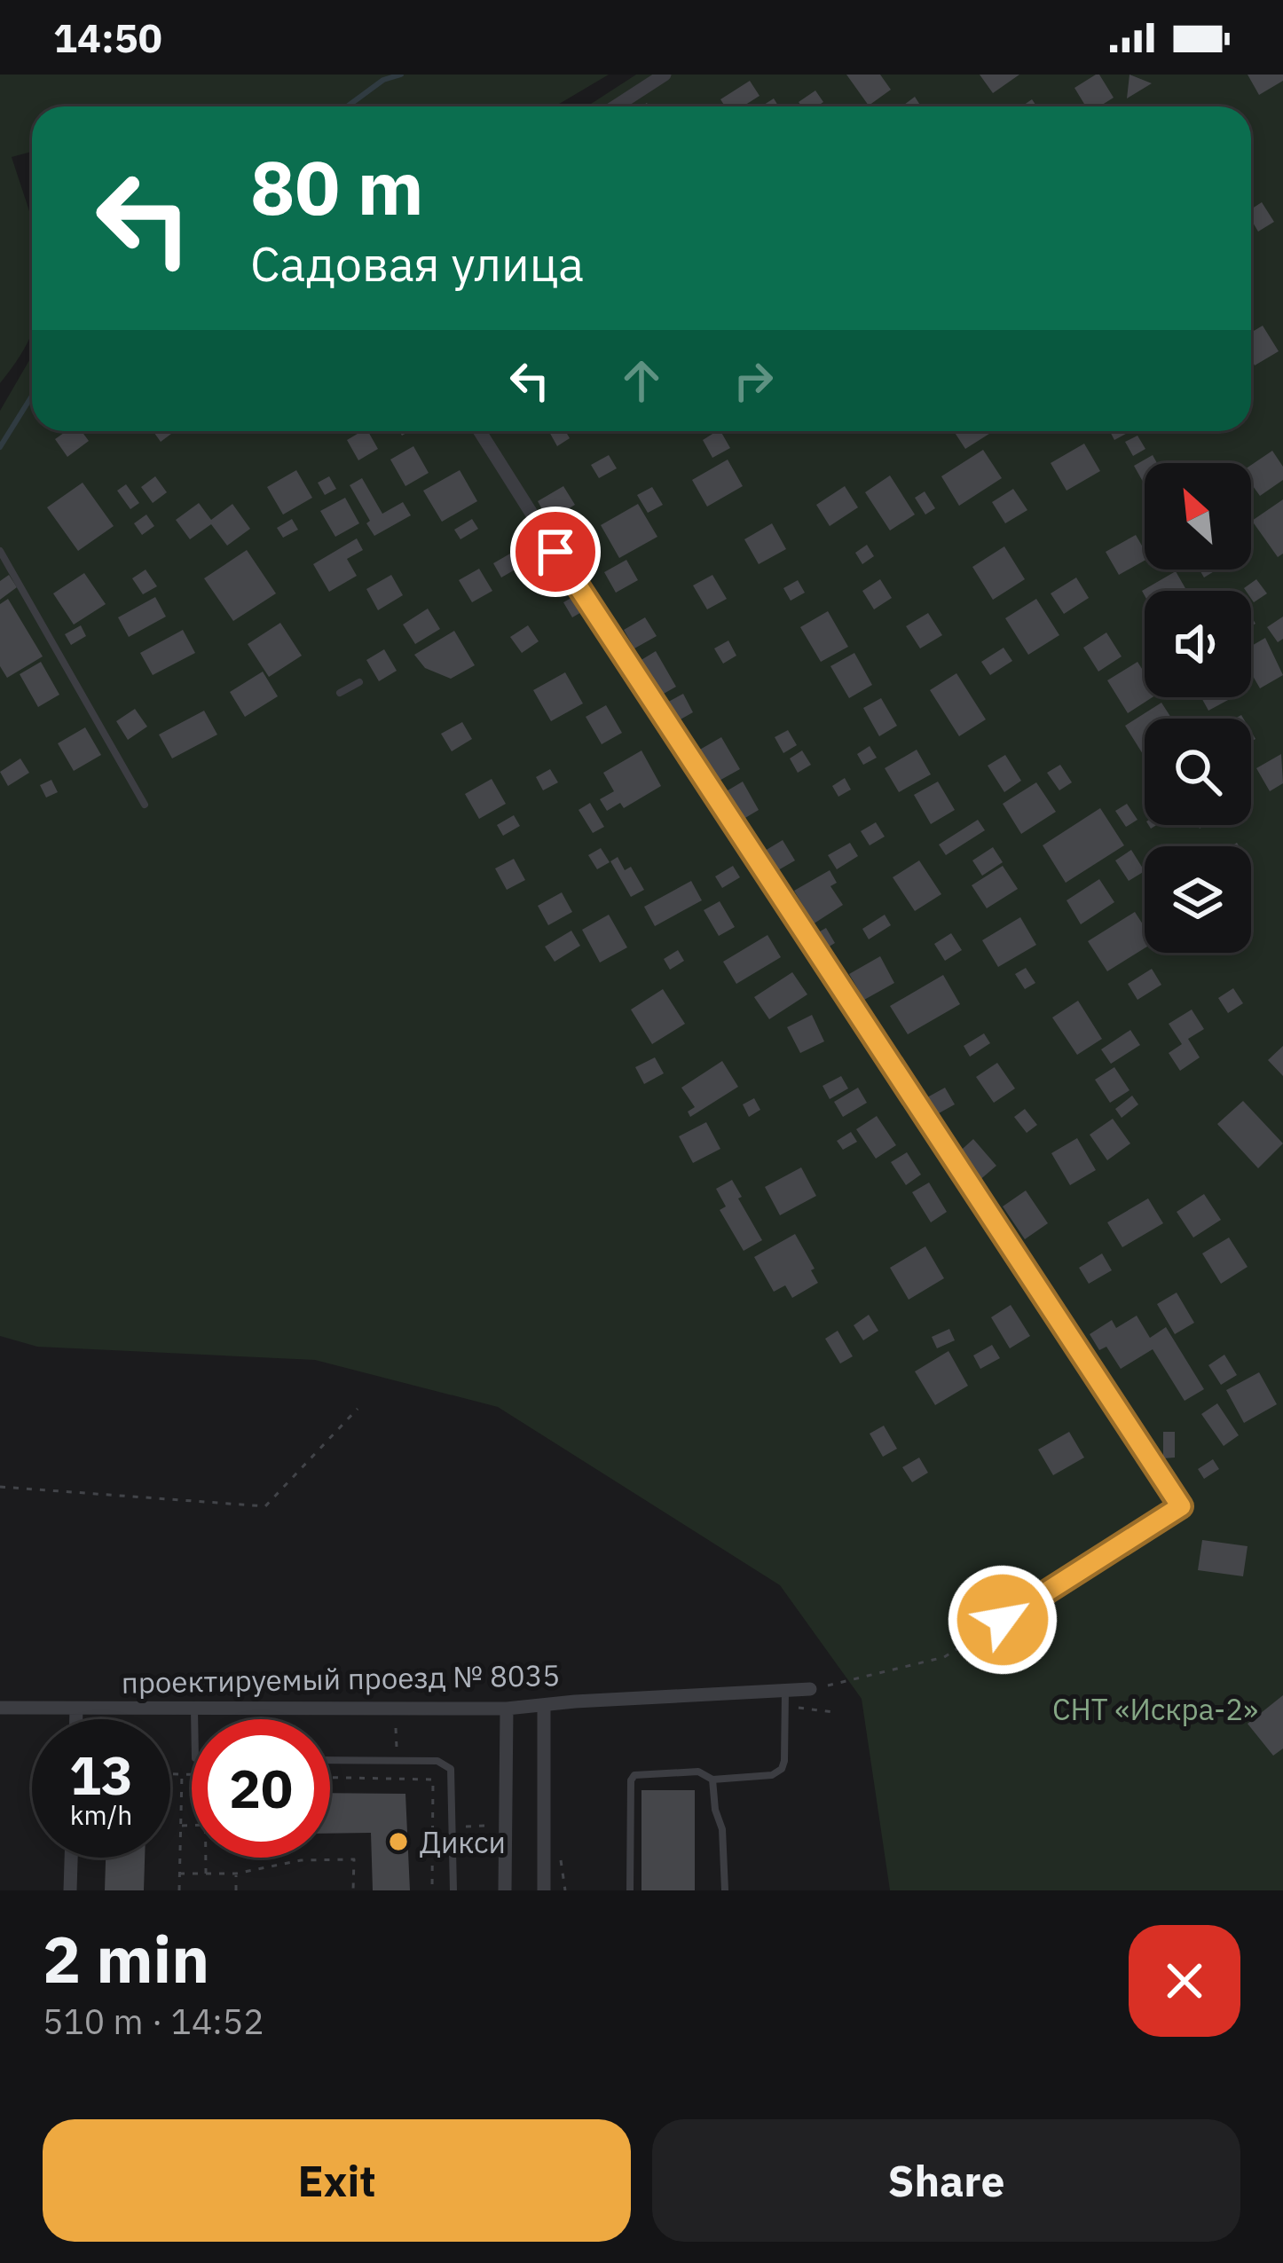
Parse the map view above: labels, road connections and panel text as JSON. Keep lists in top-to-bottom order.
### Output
{
  "streets": {
    "street": ["проектируемый проезд № 8035"]
  },
  "parks": ["СНТ «Искра-2»"],
  "places": ["Дикси"],
  "north": "top left",
  "page": {
    "status": "14:50",
    "turn": ["80 m", "Садовая улица"],
    "speed": "13 km/h",
    "limit": "20",
    "heading": ["2 min", "510 m · 14:52"],
    "buttons": ["Exit", "Share"]
  }
}
